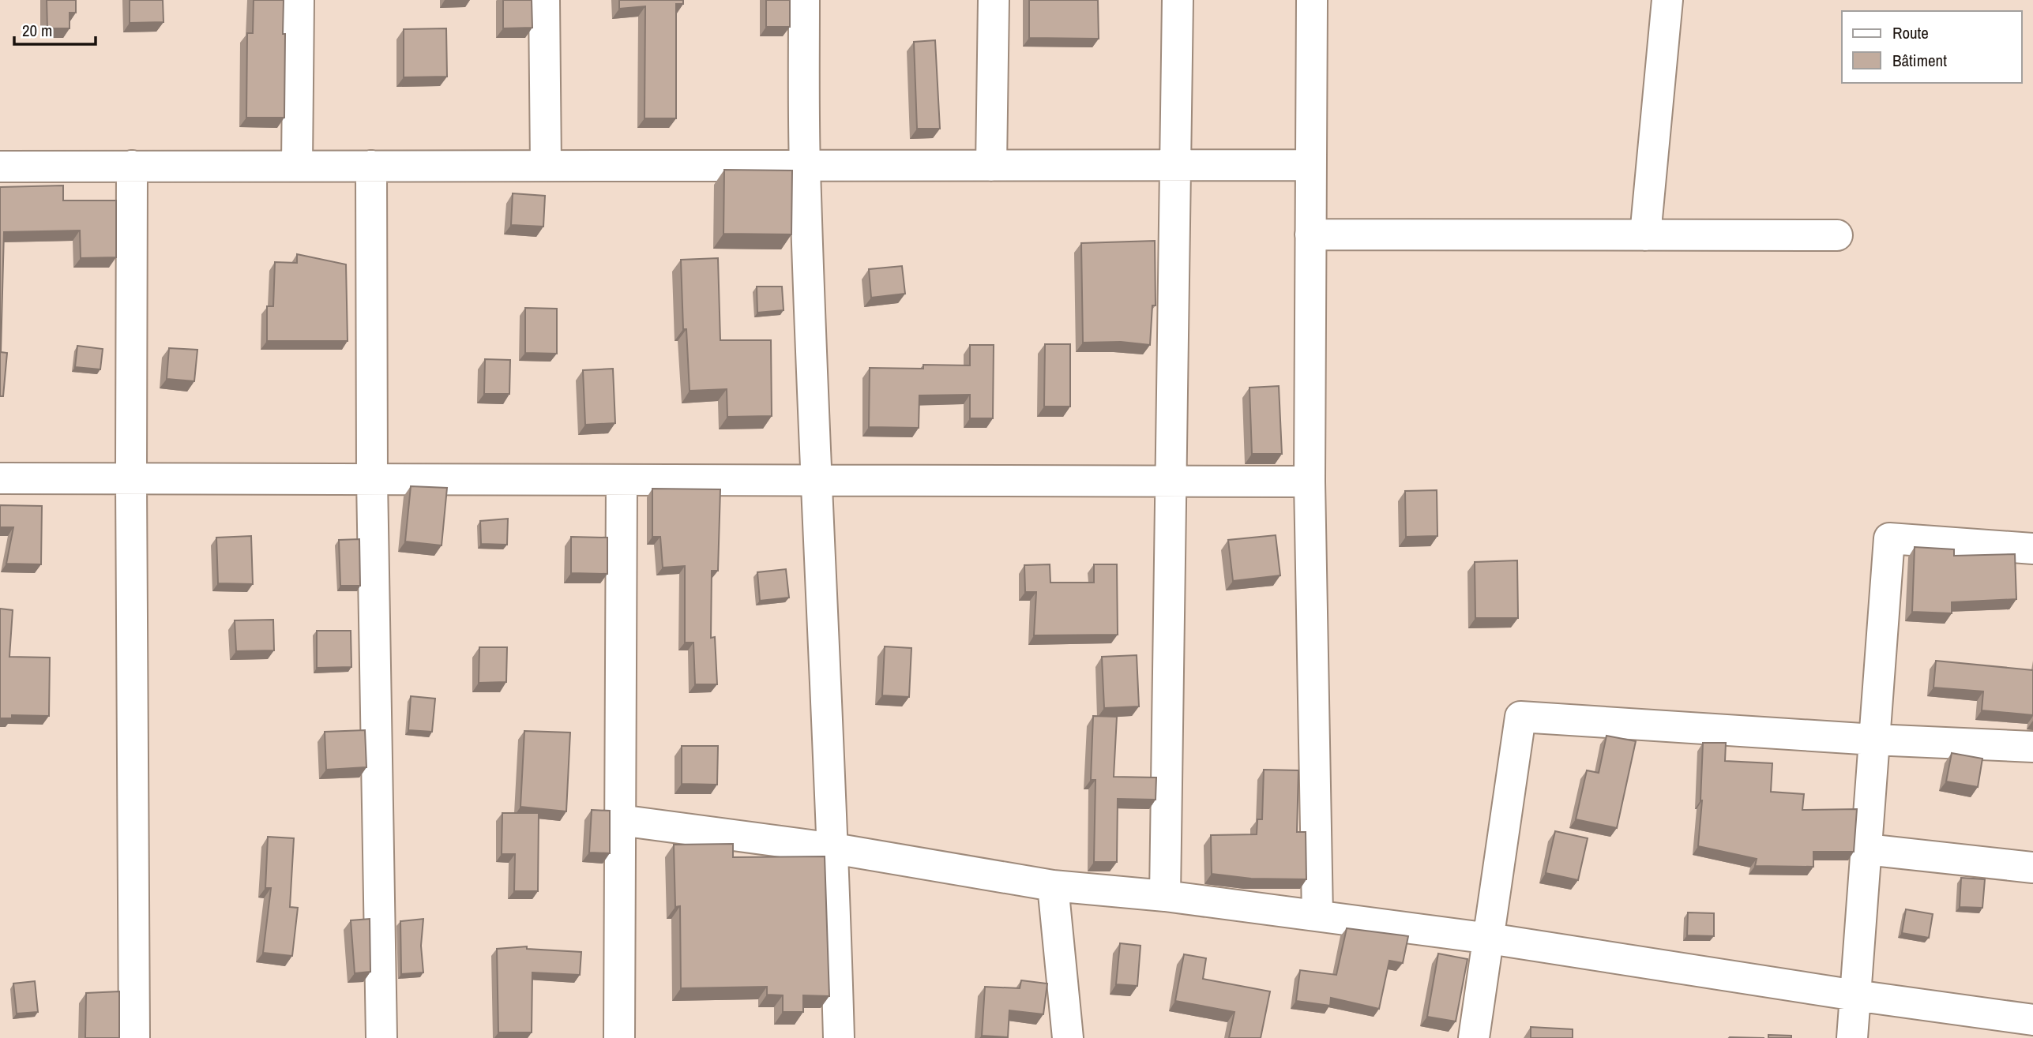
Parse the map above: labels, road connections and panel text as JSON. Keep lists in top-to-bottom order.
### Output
{
  "legend": ["Route", "Bâtiment"],
  "scale_bar": "20 m"
}
